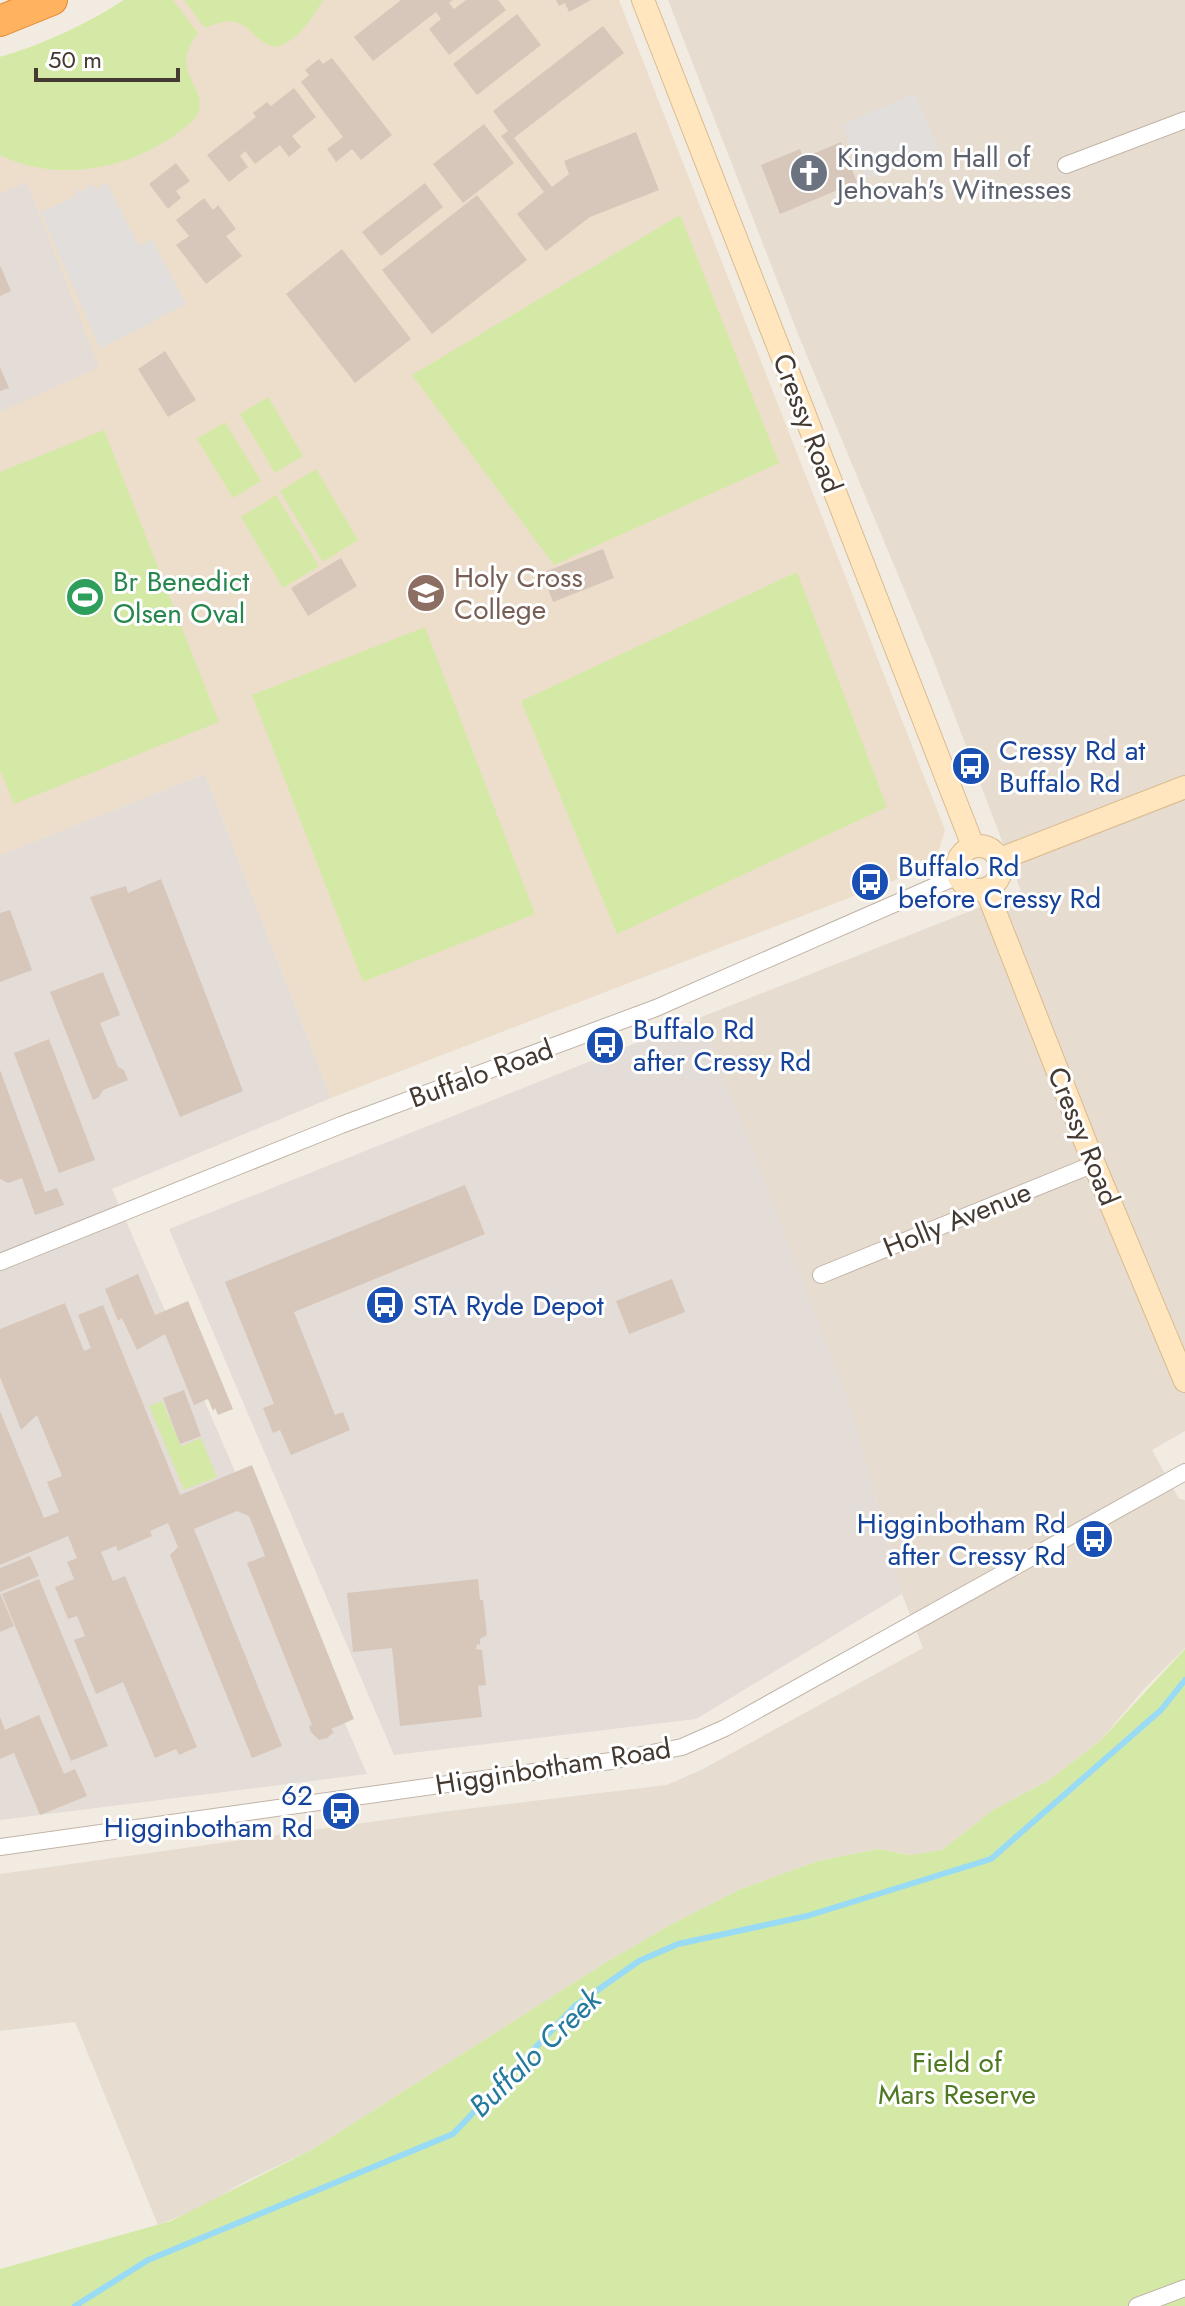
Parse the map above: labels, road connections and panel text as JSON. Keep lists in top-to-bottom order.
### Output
{
  "streets": {
    "street": [
      "Cressy Road",
      "Buffalo Road",
      "Holly Avenue",
      "Higginbotham Road"
    ]
  },
  "crossings": [
    ["Cressy Road", "Buffalo Road"],
    ["Cressy Road", "Holly Avenue"]
  ],
  "water": ["Buffalo Creek"],
  "parks": ["Field of Mars Reserve"],
  "places": {
    "church": ["Kingdom Hall of Jehovah's Witnesses"],
    "school or university": ["Holy Cross College"],
    "sports": ["Br Benedict Olsen Oval"],
    "bus stop": [
      "Cressy Rd at Buffalo Rd",
      "Buffalo Rd before Cressy Rd",
      "Buffalo Rd after Cressy Rd",
      "STA Ryde Depot",
      "Higginbotham Rd after Cressy Rd",
      "62 Higginbotham Rd"
    ]
  },
  "scale_bar": "50 m"
}
